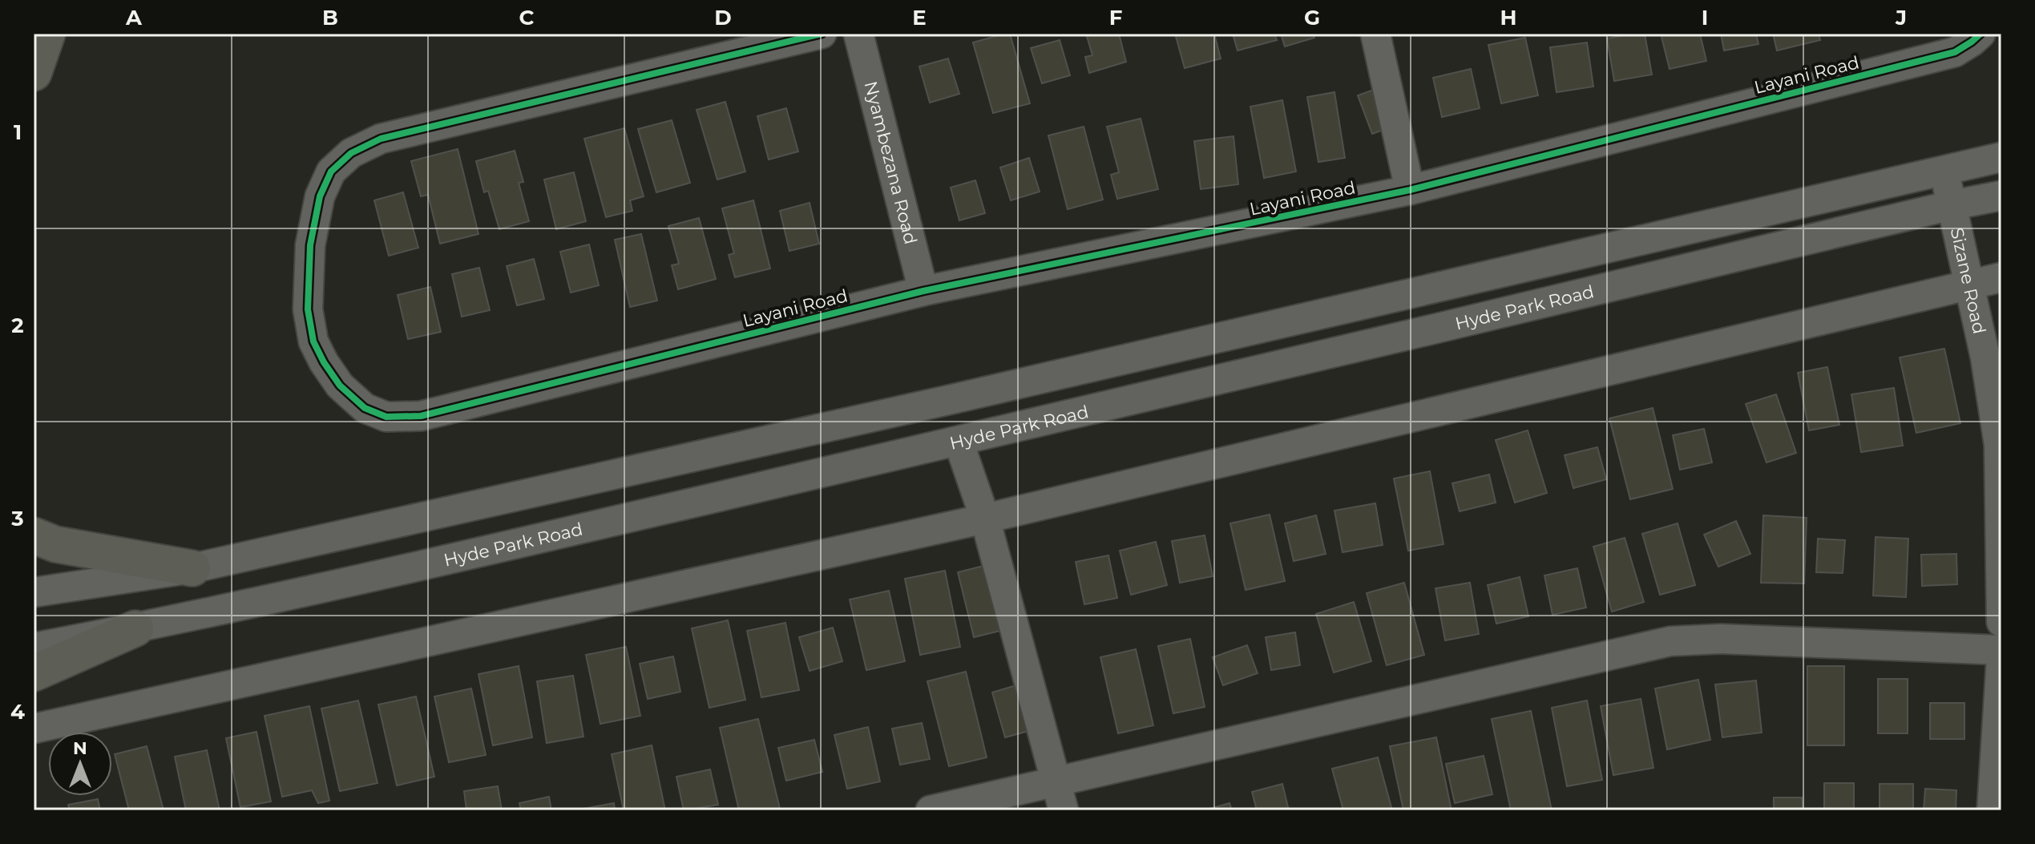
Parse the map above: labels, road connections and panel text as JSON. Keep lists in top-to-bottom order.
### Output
{
  "streets": {
    "street": [
      "Layani Road",
      "Nyambezana Road",
      "Sizane Road",
      "Hyde Park Road"
    ]
  },
  "crossings": [
    ["Layani Road", "Nyambezana Road"],
    ["Sizane Road", "Hyde Park Road"]
  ],
  "north": "top",
  "grid": {
    "columns": [
      "A",
      "B",
      "C",
      "D",
      "E",
      "F",
      "G",
      "H",
      "I",
      "J"
    ],
    "rows": [
      "1",
      "2",
      "3",
      "4"
    ]
  }
}
